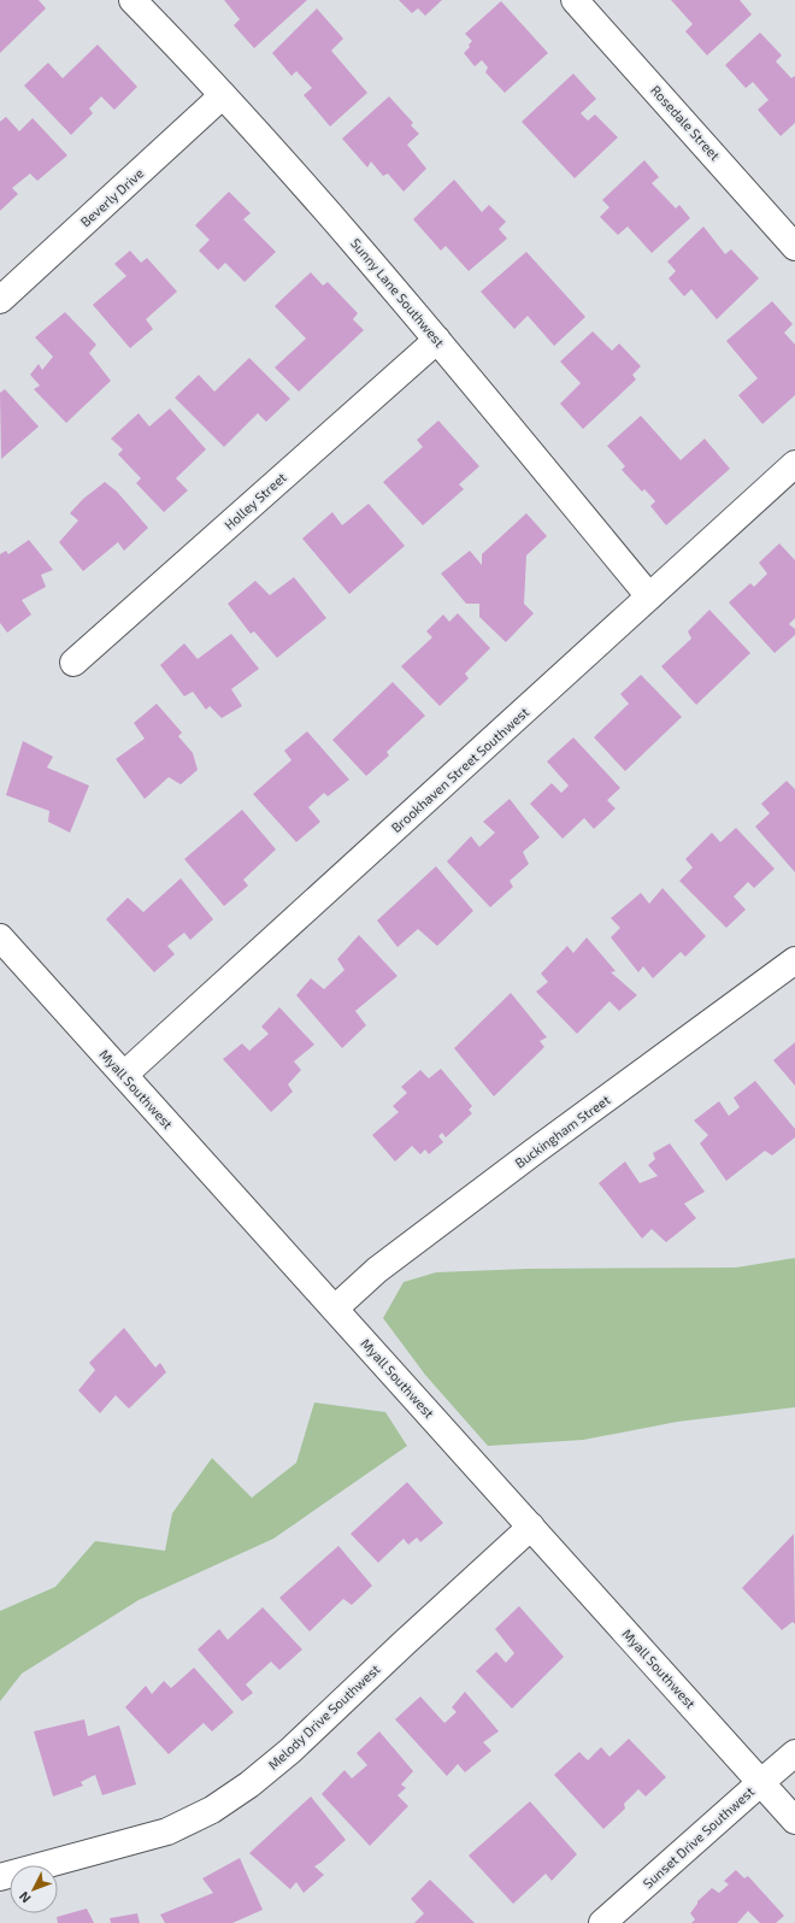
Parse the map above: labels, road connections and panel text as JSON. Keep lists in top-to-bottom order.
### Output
{
  "streets": {
    "street": [
      "Rosedale Street",
      "Beverly Drive",
      "Sunny Lane Southwest",
      "Holley Street",
      "Brookhaven Street Southwest",
      "Myall Southwest",
      "Buckingham Street",
      "Melody Drive Southwest",
      "Sunset Drive Southwest"
    ]
  },
  "crossings": [
    ["Beverly Drive", "Sunny Lane Southwest"],
    ["Sunny Lane Southwest", "Holley Street"],
    ["Sunny Lane Southwest", "Brookhaven Street Southwest"],
    ["Brookhaven Street Southwest", "Myall Southwest"],
    ["Myall Southwest", "Buckingham Street"],
    ["Myall Southwest", "Melody Drive Southwest"],
    ["Myall Southwest", "Sunset Drive Southwest"]
  ],
  "north": "bottom left"
}
